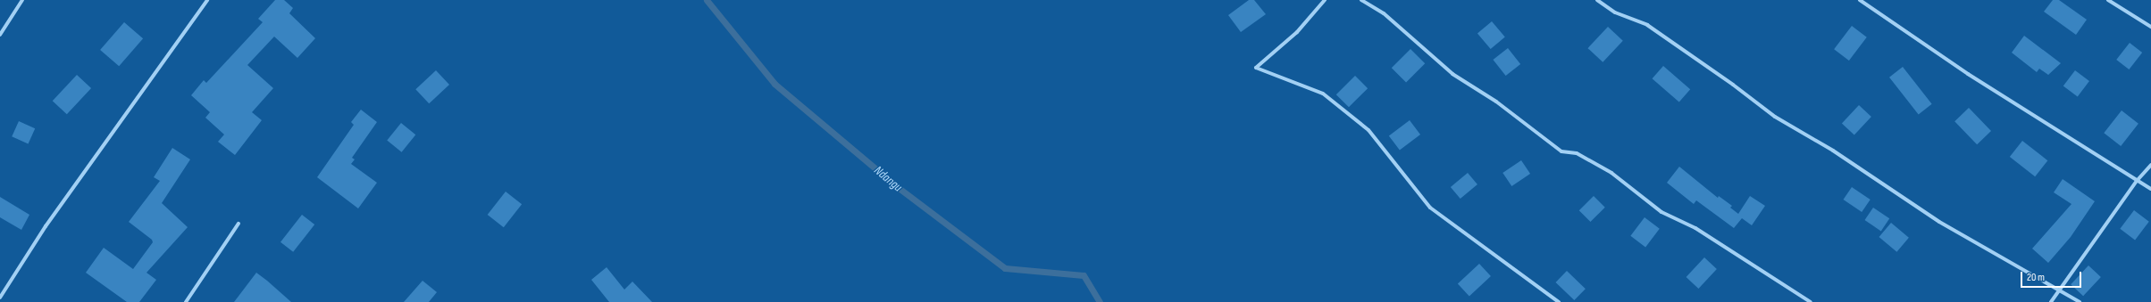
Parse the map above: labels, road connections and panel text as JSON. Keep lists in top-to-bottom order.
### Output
{
  "water": ["Ndangu"],
  "scale_bar": "20 m"
}
